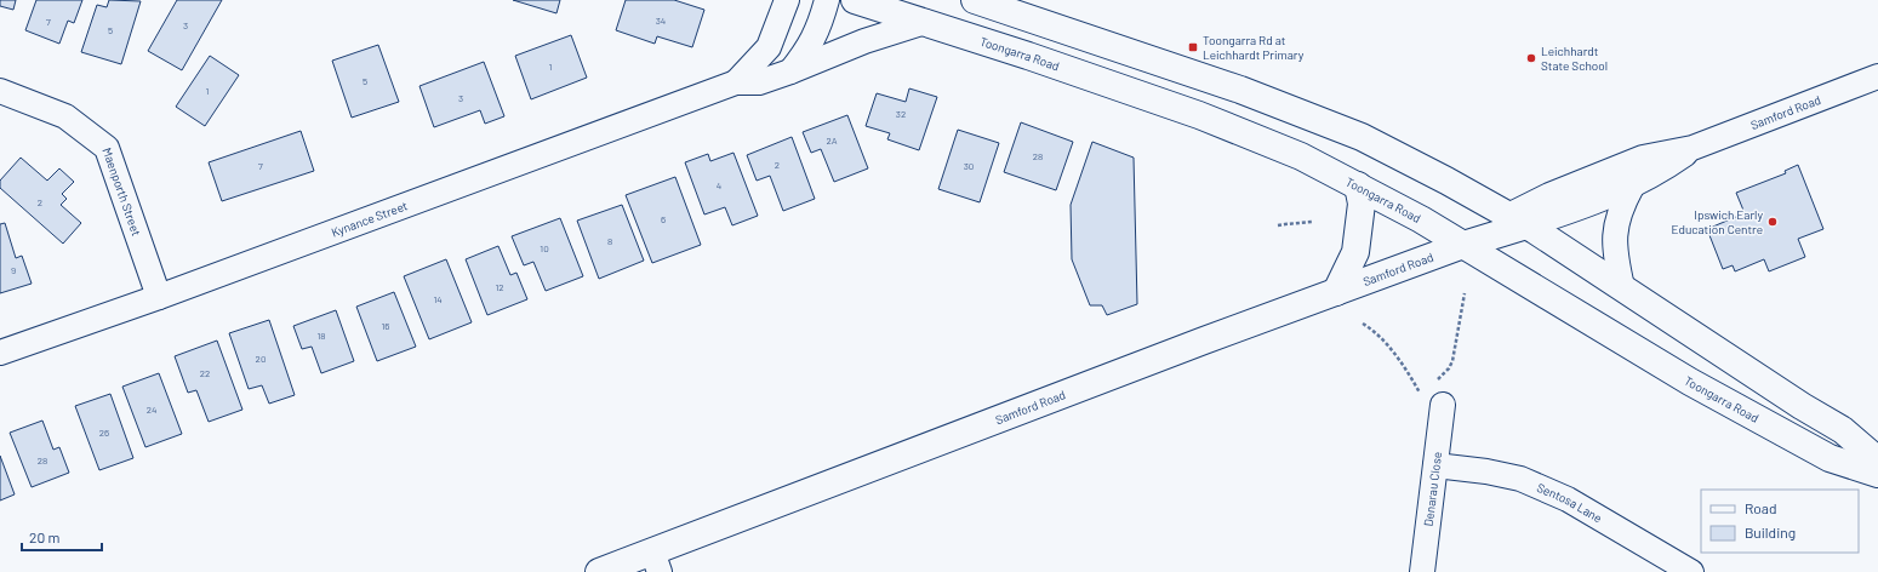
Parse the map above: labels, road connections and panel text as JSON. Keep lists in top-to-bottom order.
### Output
{
  "streets": {
    "main road": ["Toongarra Road", "Samford Road"],
    "street": [
      "Maenporth Street",
      "Kynance Street",
      "Denarau Close",
      "Sentosa Lane"
    ]
  },
  "crossings": [
    ["Toongarra Road", "Samford Road"],
    ["Maenporth Street", "Kynance Street"],
    ["Denarau Close", "Sentosa Lane"]
  ],
  "places": {
    "transit": ["Toongarra Rd at Leichhardt Primary"],
    "other": ["Leichhardt State School", "Ipswich Early Education Centre"]
  },
  "house_numbers": [
    "34",
    "7",
    "3",
    "5",
    "1",
    "5",
    "1",
    "3",
    "32",
    "2A",
    "28",
    "2",
    "7",
    "30",
    "4",
    "2",
    "6",
    "8",
    "10",
    "9",
    "12",
    "14",
    "16",
    "18",
    "20",
    "22",
    "24",
    "26",
    "28"
  ],
  "legend": ["Road", "Building"],
  "scale_bar": "20 m"
}
